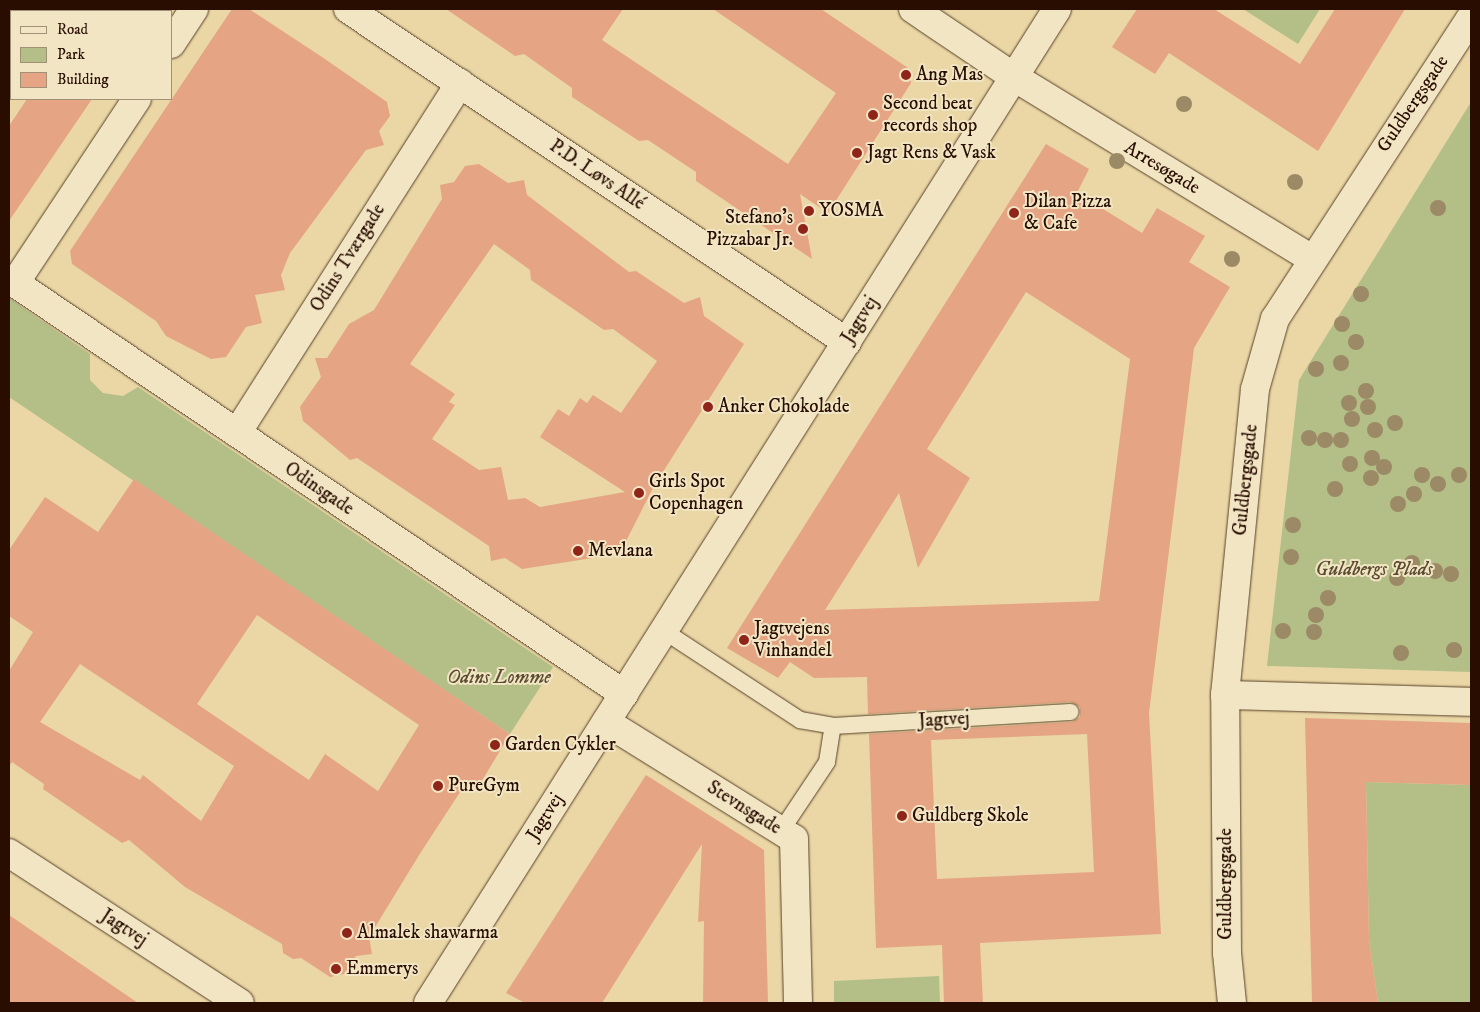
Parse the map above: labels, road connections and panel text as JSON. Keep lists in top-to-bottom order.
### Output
{
  "streets": {
    "street": [
      "Guldbergsgade",
      "Arresøgade",
      "P.D. Løvs Allé",
      "Odins Tværgade",
      "Jagtvej",
      "Odinsgade",
      "Stevnsgade"
    ]
  },
  "crossings": [
    ["Guldbergsgade", "Arresøgade"],
    ["Arresøgade", "Jagtvej"],
    ["P.D. Løvs Allé", "Odins Tværgade"],
    ["P.D. Løvs Allé", "Jagtvej"],
    ["Odins Tværgade", "Odinsgade"],
    ["Jagtvej", "Odinsgade"],
    ["Jagtvej", "Stevnsgade"]
  ],
  "parks": ["Guldbergs Plads", "Odins Lomme"],
  "places": [
    "Ang Mas",
    "Second beat records shop",
    "Jagt Rens & Vask",
    "YOSMA",
    "Dilan Pizza & Cafe",
    "Stefano's Pizzabar Jr.",
    "Anker Chokolade",
    "Girls Spot Copenhagen",
    "Mevlana",
    "Jagtvejens Vinhandel",
    "Garden Cykler",
    "PureGym",
    "Guldberg Skole",
    "Almalek shawarma",
    "Emmerys"
  ],
  "legend": ["Road", "Park", "Building"]
}
